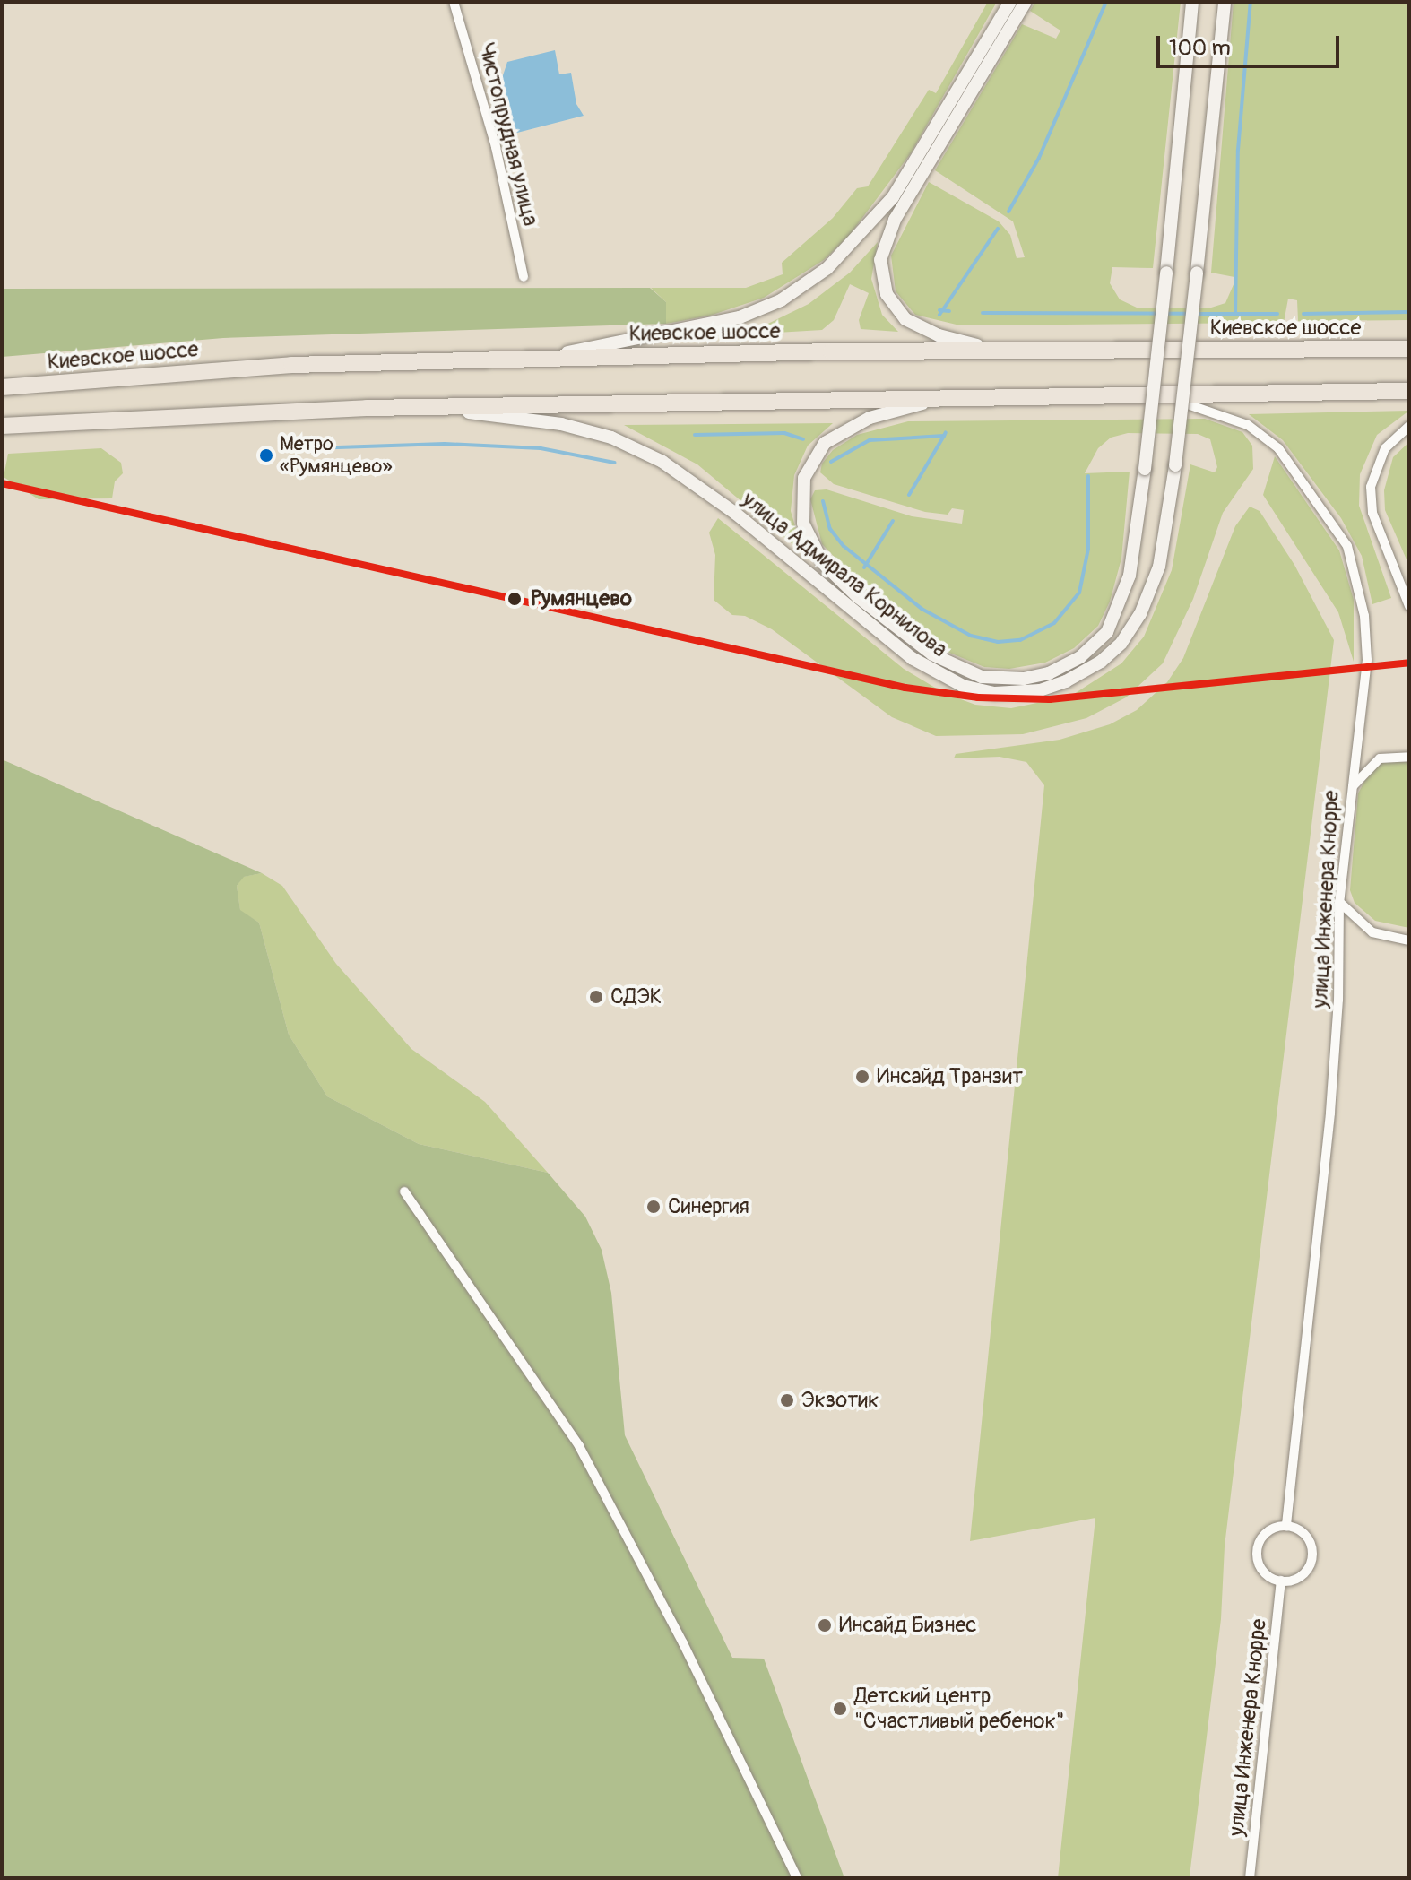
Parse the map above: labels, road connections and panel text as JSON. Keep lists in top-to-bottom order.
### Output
{
  "streets": {
    "highway": ["Киевское шоссе"],
    "main road": ["улица Адмирала Корнилова"],
    "street": ["Чистопрудная улица", "улица Инженера Кнорре"]
  },
  "places": [
    "Метро «Румянцево»",
    "Румянцево",
    "СДЭК",
    "Инсайд Транзит",
    "Синергия",
    "Экзотик",
    "Инсайд Бизнес",
    "Детский центр \"Счастливый ребенок\""
  ],
  "scale_bar": "100 m"
}
